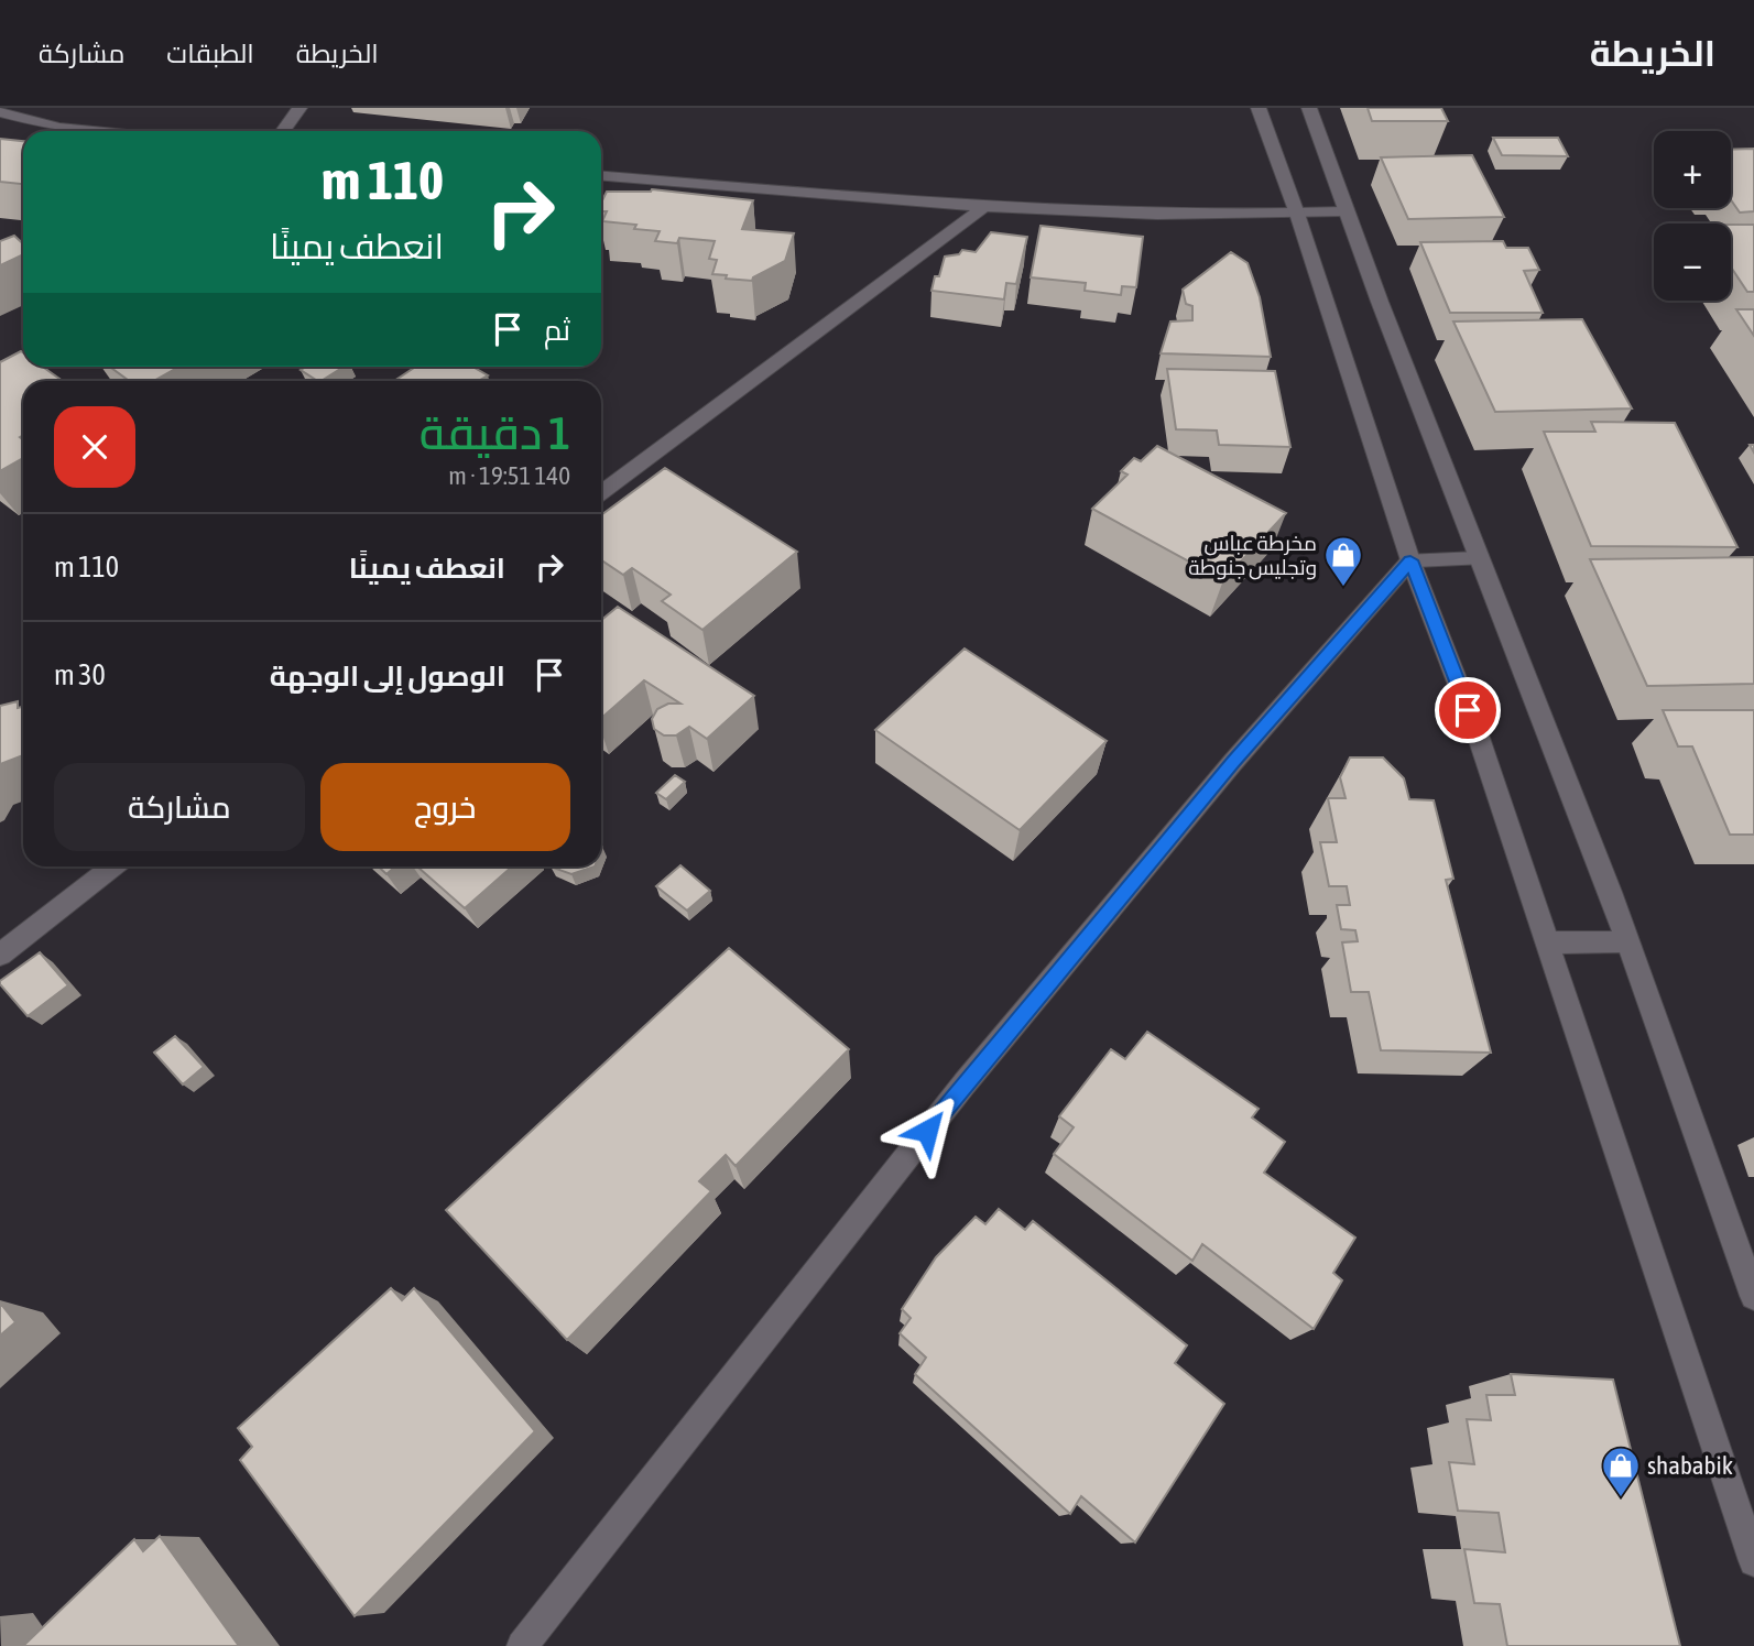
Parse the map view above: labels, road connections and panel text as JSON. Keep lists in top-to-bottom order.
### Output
{
  "places": {
    "shop": ["مخرطة عباس وتجليس جنوطة", "shababik"]
  },
  "page": {
    "header": "الخريطة",
    "nav": ["الخريطة", "الطبقات", "مشاركة"],
    "map_buttons": ["+", "−"],
    "turn": ["110 m", "انعطف يمينًا"],
    "then": "ثم",
    "heading": ["1 دقيقة", "140 m · 19:51"],
    "list": [
      {
        "name": "انعطف يمينًا",
        "value": "110 m"
      },
      {
        "name": "الوصول إلى الوجهة",
        "value": "30 m"
      }
    ],
    "buttons": ["خروج", "مشاركة"]
  }
}
